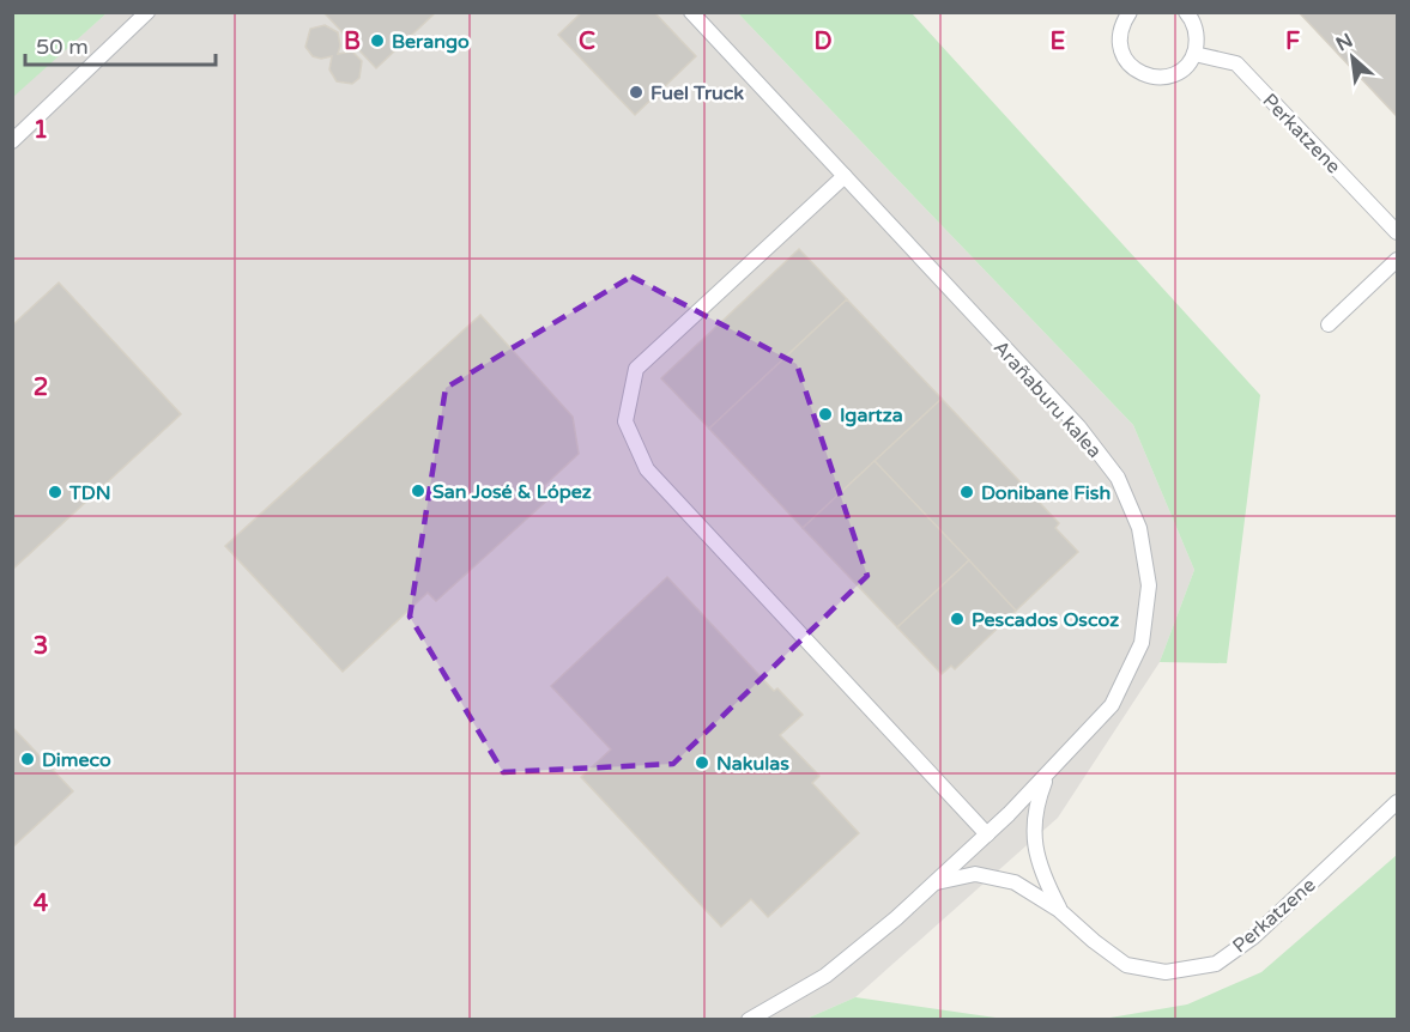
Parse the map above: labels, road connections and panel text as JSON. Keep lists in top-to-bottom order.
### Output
{
  "streets": {
    "lane": ["Perkatzene", "Arañaburu kalea"]
  },
  "places": [
    "Berango",
    "Fuel Truck",
    "Igartza",
    "San José & López",
    "TDN",
    "Donibane Fish",
    "Pescados Oscoz",
    "Dimeco",
    "Nakulas"
  ],
  "scale_bar": "50 m",
  "north": "top left",
  "grid": {
    "columns": [
      "B",
      "C",
      "D",
      "E",
      "F"
    ],
    "rows": [
      "1",
      "2",
      "3",
      "4"
    ]
  }
}
